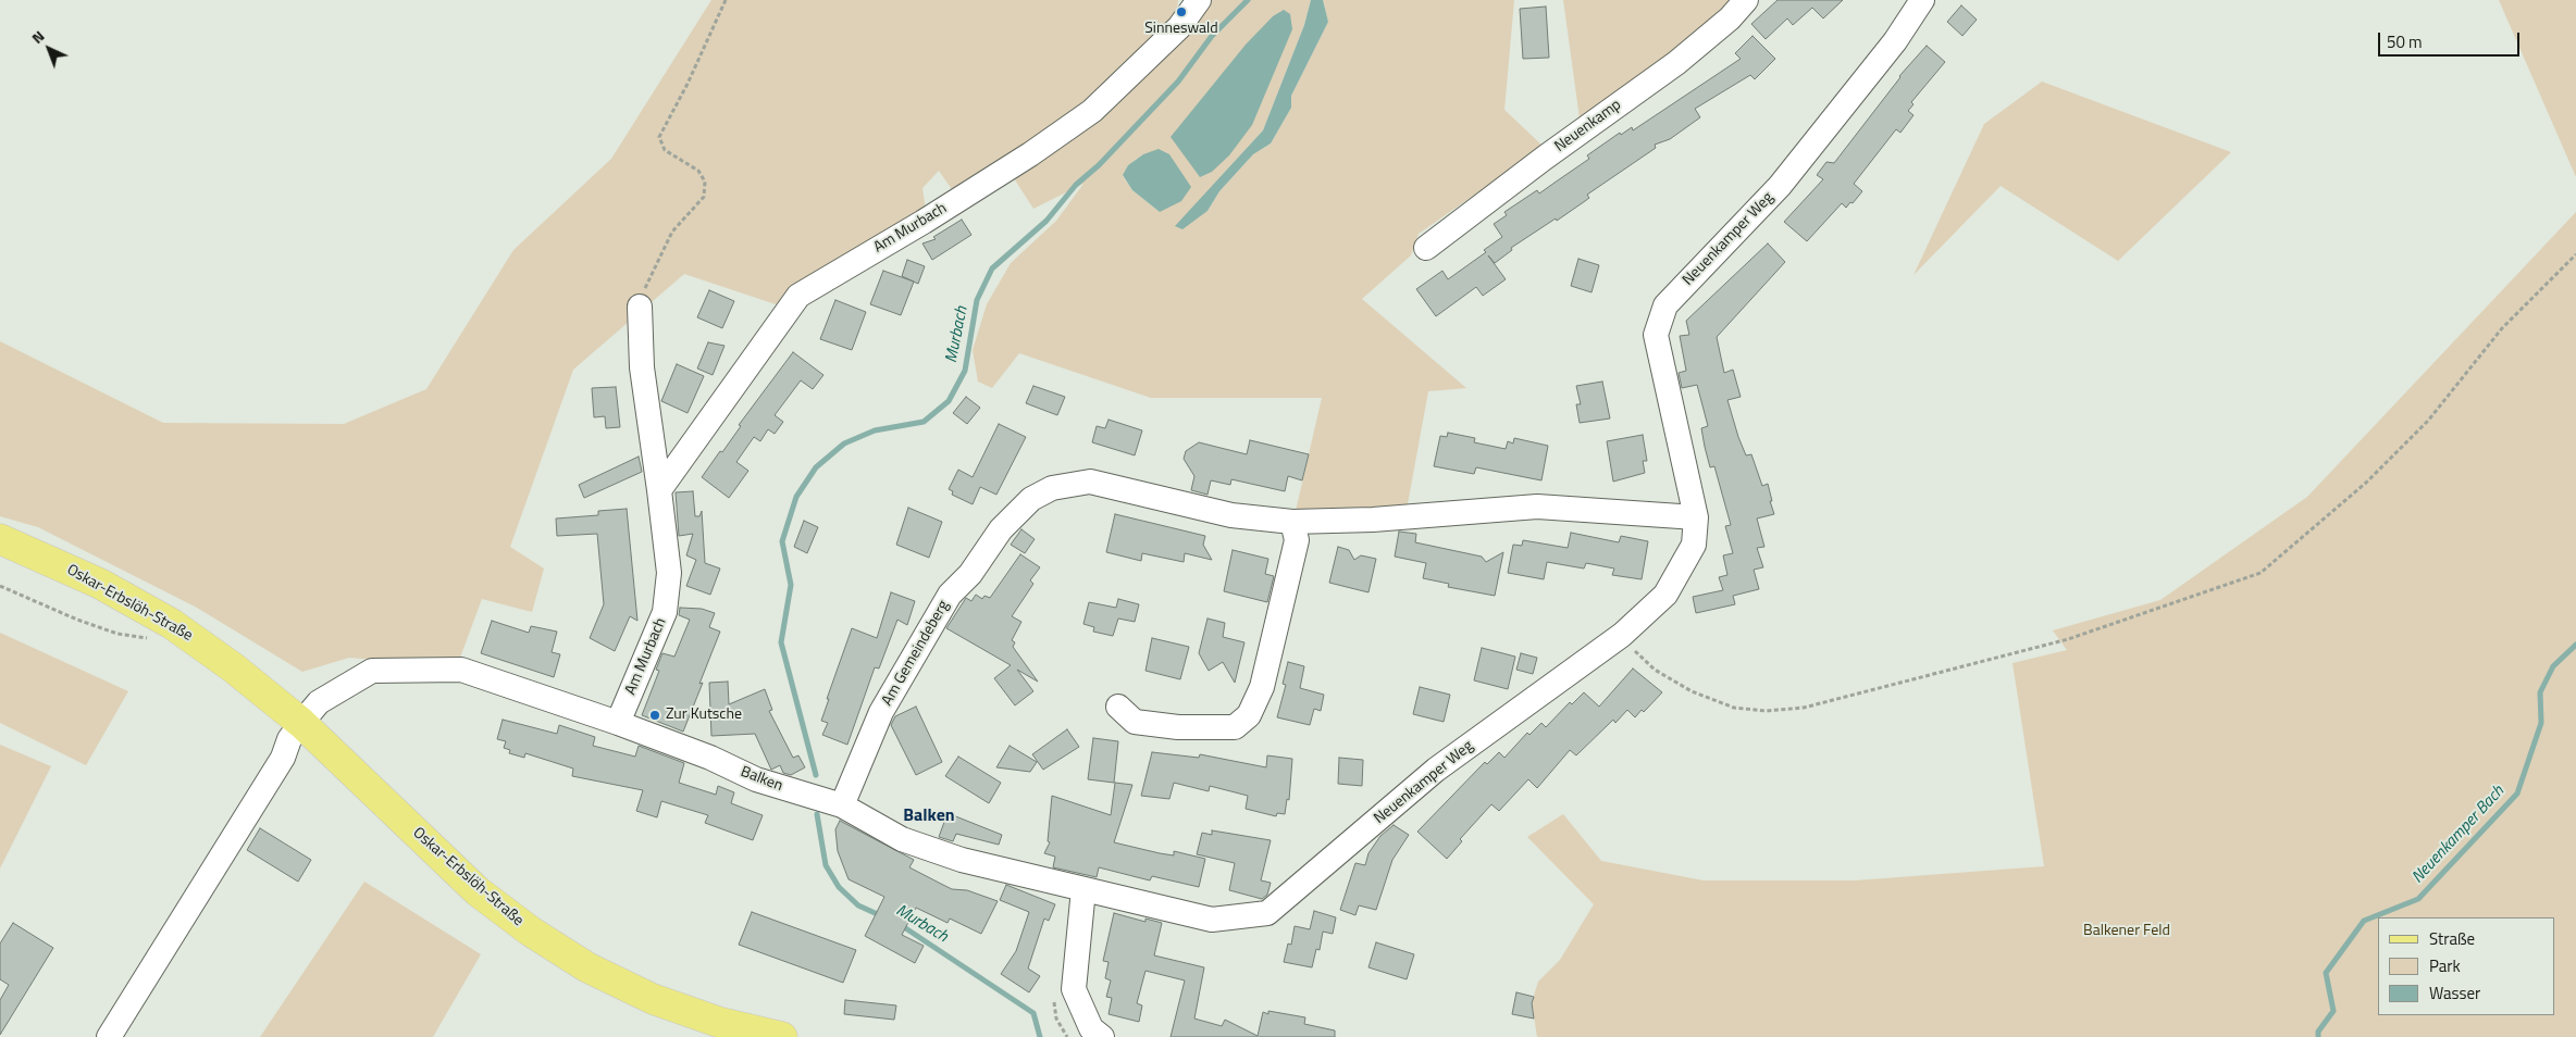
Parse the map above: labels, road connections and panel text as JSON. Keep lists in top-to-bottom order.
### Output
{
  "streets": {
    "main road": ["Oskar-Erbslöh-Straße"],
    "street": [
      "Neuenkamp",
      "Am Murbach",
      "Neuenkamper Weg",
      "Am Gemeindeberg",
      "Balken"
    ]
  },
  "crossings": [
    ["Am Murbach", "Balken"],
    ["Neuenkamper Weg", "Am Gemeindeberg"],
    ["Neuenkamper Weg", "Balken"],
    ["Oskar-Erbslöh-Straße", "Balken"],
    ["Am Gemeindeberg", "Balken"]
  ],
  "districts": ["Balken"],
  "water": ["Murbach", "Neuenkamper Bach"],
  "parks": ["Balkener Feld"],
  "places": ["Sinneswald", "Zur Kutsche"],
  "legend": ["Straße", "Park", "Wasser"],
  "scale_bar": "50 m",
  "north": "top left"
}
